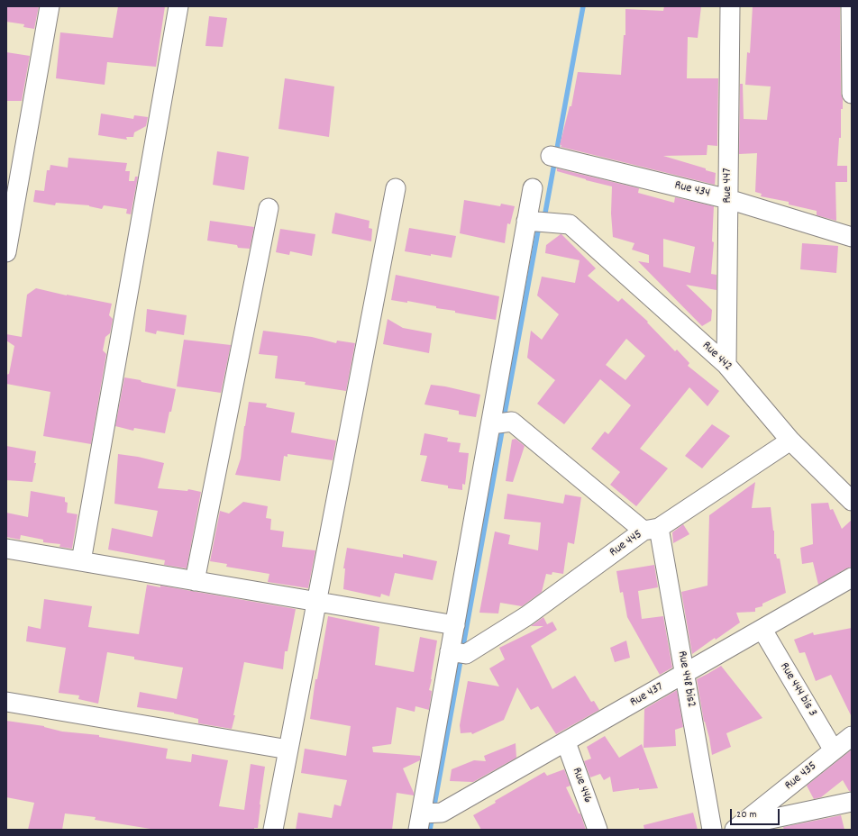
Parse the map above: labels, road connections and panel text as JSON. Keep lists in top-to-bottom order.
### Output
{
  "streets": {
    "street": [
      "Rue 447",
      "Rue 434",
      "Rue 442",
      "Rue 445",
      "Rue 448 bis2",
      "Rue 444 bis 3",
      "Rue 437",
      "Rue 435",
      "Rue 446"
    ]
  },
  "crossings": [
    ["Rue 447", "Rue 434"],
    ["Rue 447", "Rue 442"],
    ["Rue 442", "Rue 445"],
    ["Rue 445", "Rue 448 bis2"],
    ["Rue 448 bis2", "Rue 437"],
    ["Rue 444 bis 3", "Rue 437"],
    ["Rue 444 bis 3", "Rue 435"],
    ["Rue 437", "Rue 446"]
  ],
  "scale_bar": "20 m"
}
